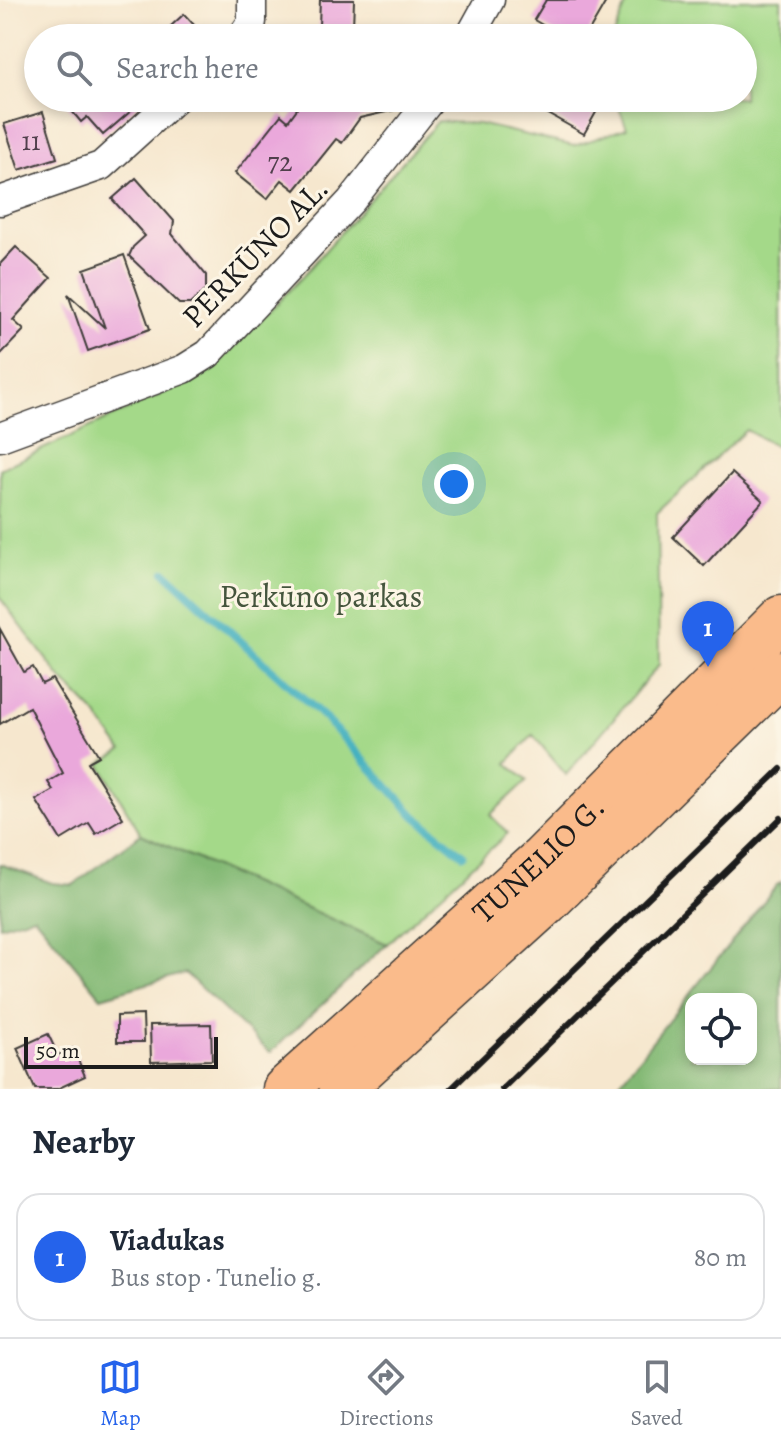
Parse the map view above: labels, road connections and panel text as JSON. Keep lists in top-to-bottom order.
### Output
{
  "streets": {
    "main road": ["TUNELIO G."],
    "street": ["PERKŪNO AL."]
  },
  "parks": ["Perkūno parkas"],
  "house_numbers": ["11", "72"],
  "scale_bar": "50 m",
  "page": {
    "search": "Search here",
    "pins": "1",
    "scale": "50 m",
    "heading": "Nearby",
    "list": [
      {
        "mark": "1",
        "name": "Viadukas",
        "note": "Bus stop · Tunelio g.",
        "value": "80 m"
      }
    ],
    "nav": ["Map", "Directions", "Saved"]
  }
}
